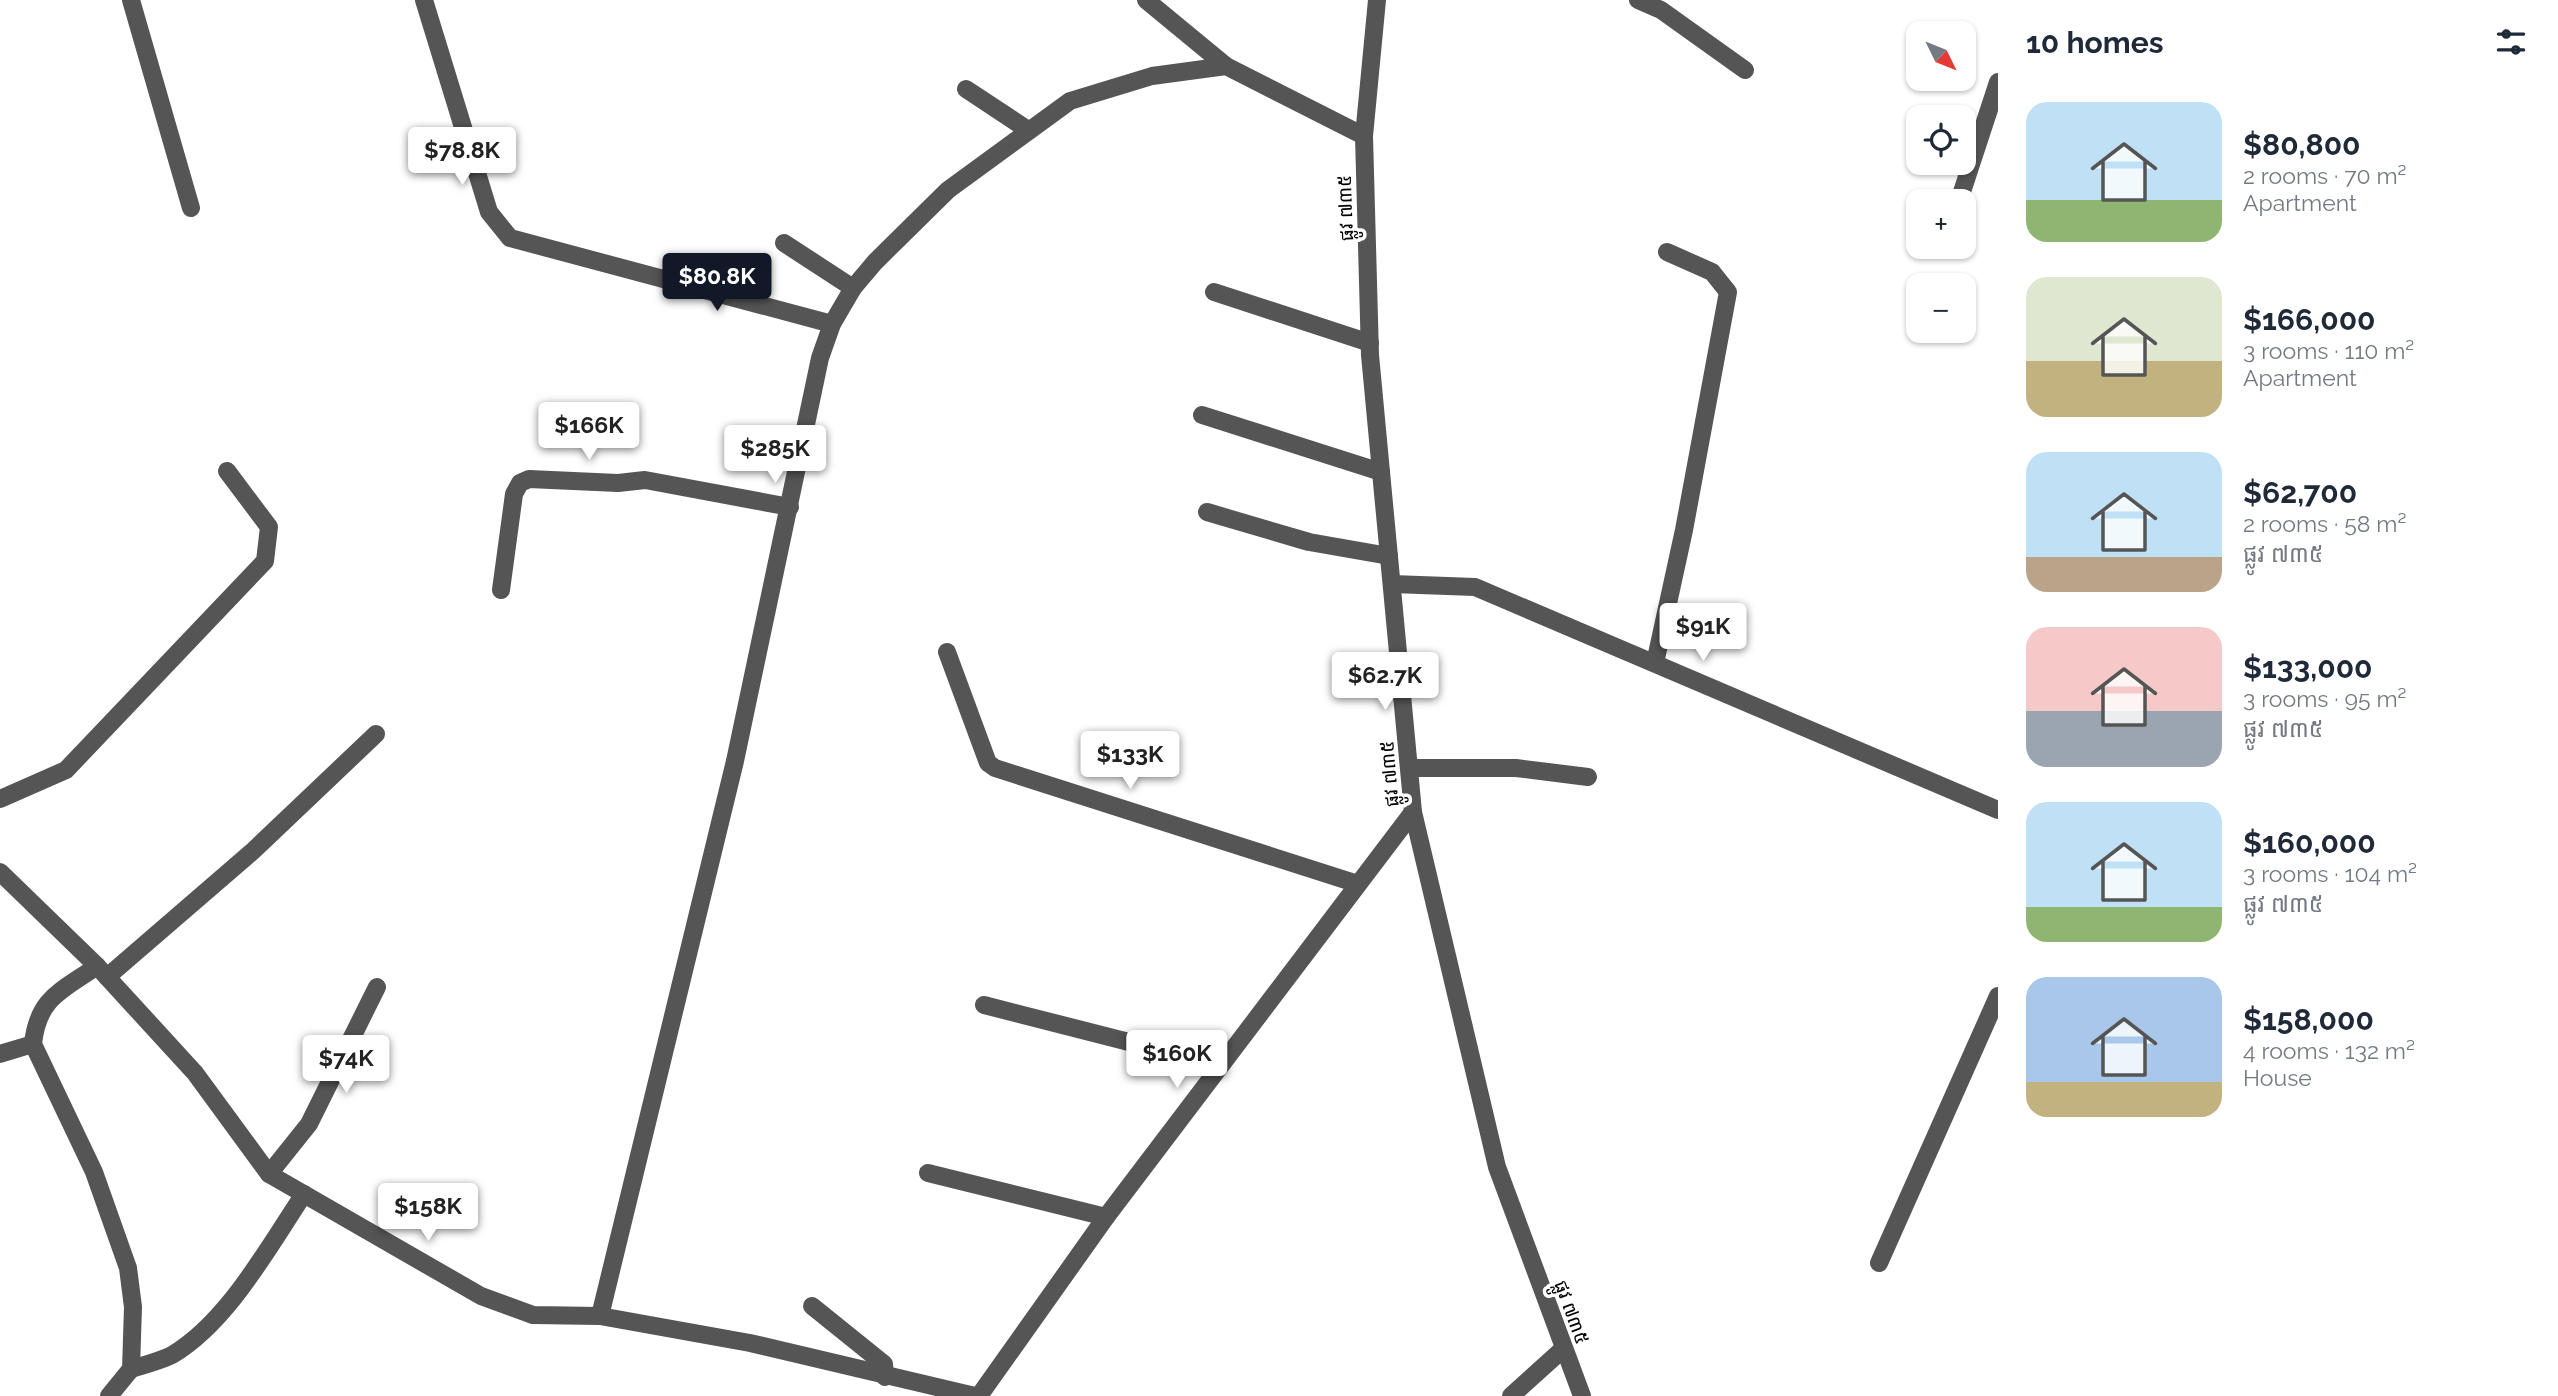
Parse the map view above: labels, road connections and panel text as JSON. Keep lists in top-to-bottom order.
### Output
{
  "streets": {
    "street": ["ផ្លូវ ៧៣៥"]
  },
  "north": "bottom right",
  "page": {
    "heading": "10 homes",
    "map_buttons": ["+", "−"],
    "list": [
      {
        "name": "$80,800",
        "note": "2 rooms · 70 m² · Apartment"
      },
      {
        "name": "$166,000",
        "note": "3 rooms · 110 m² · Apartment"
      },
      {
        "name": "$62,700",
        "note": "2 rooms · 58 m² · ផ្លូវ ៧៣៥"
      },
      {
        "name": "$133,000",
        "note": "3 rooms · 95 m² · ផ្លូវ ៧៣៥"
      },
      {
        "name": "$160,000",
        "note": "3 rooms · 104 m² · ផ្លូវ ៧៣៥"
      },
      {
        "name": "$158,000",
        "note": "4 rooms · 132 m² · House"
      }
    ],
    "price": [
      "$78.8K",
      "$80.8K",
      "$166K",
      "$285K",
      "$91K",
      "$62.7K",
      "$133K",
      "$160K",
      "$74K",
      "$158K"
    ]
  }
}
